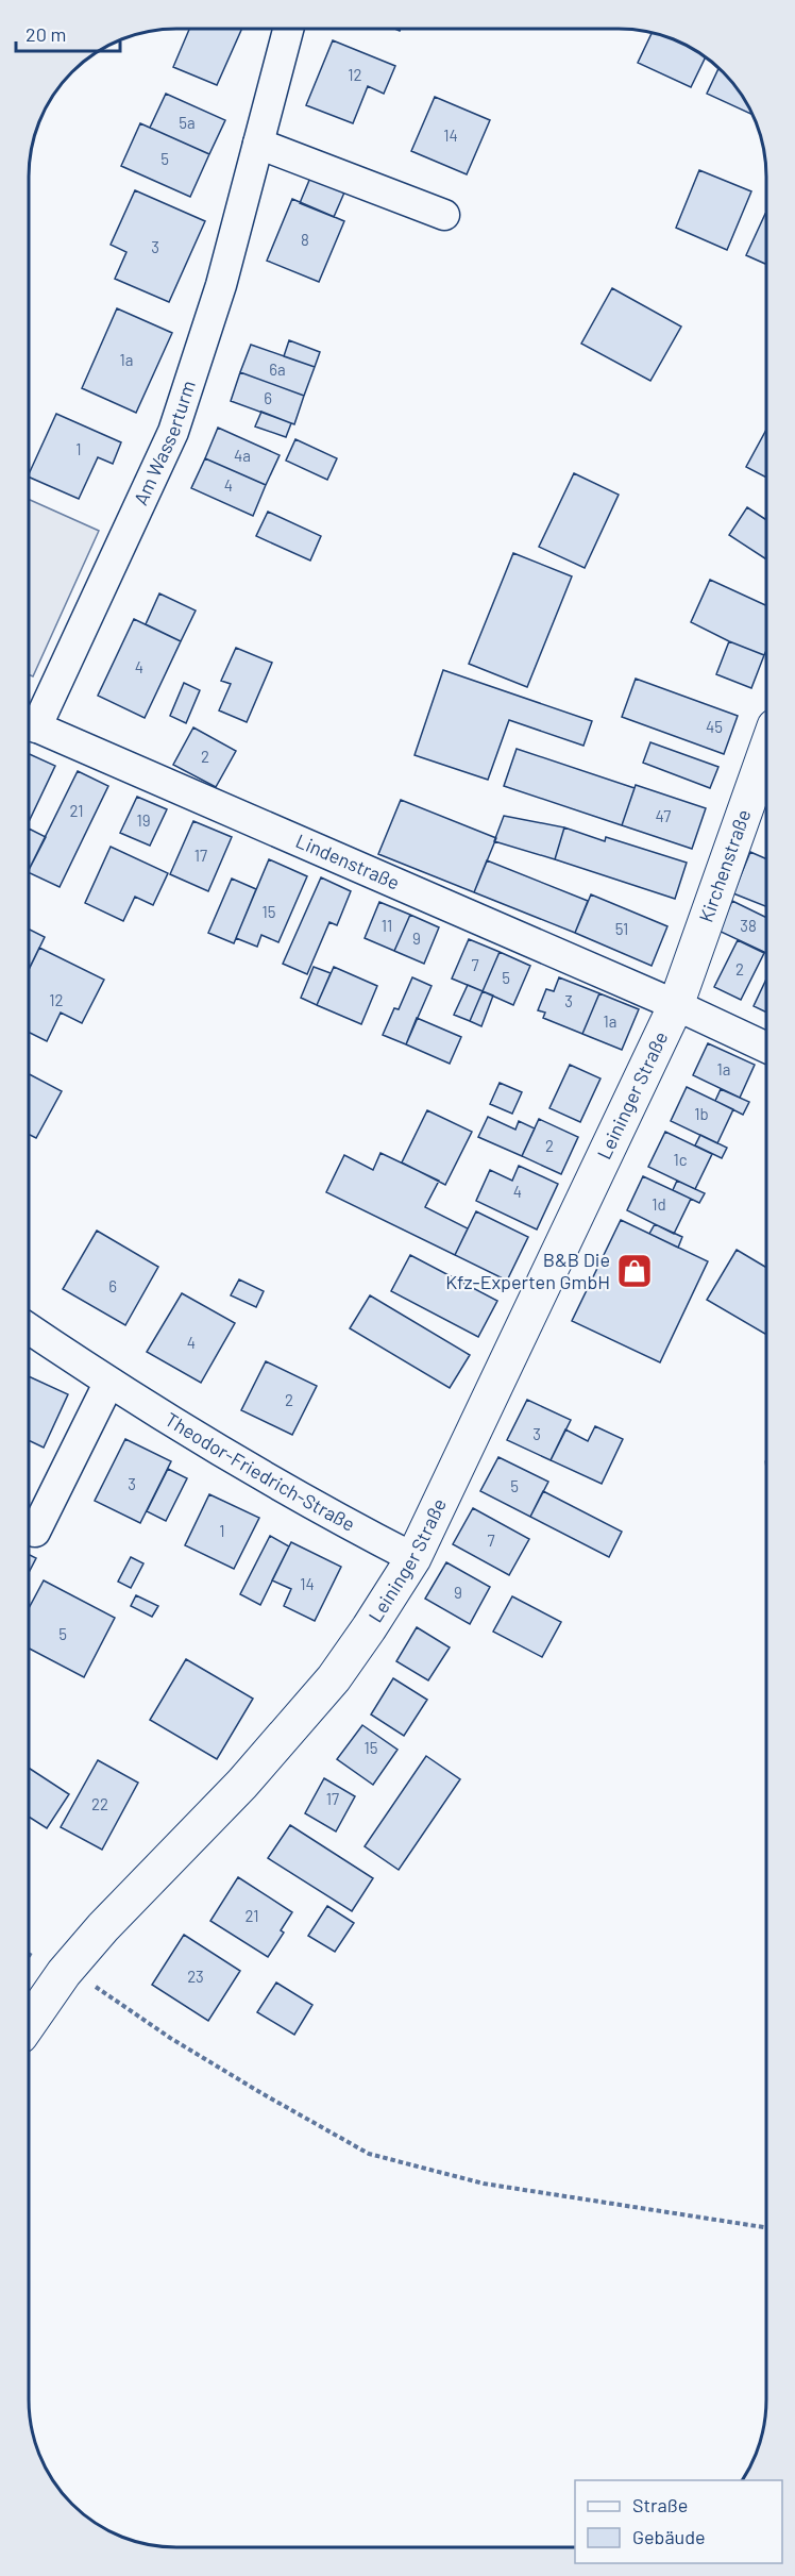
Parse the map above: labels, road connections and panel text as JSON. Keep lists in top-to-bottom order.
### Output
{
  "streets": {
    "street": [
      "Am Wasserturm",
      "Lindenstraße",
      "Kirchenstraße",
      "Leininger Straße",
      "Theodor-Friedrich-Straße"
    ]
  },
  "crossings": [
    ["Lindenstraße", "Kirchenstraße"],
    ["Lindenstraße", "Leininger Straße"],
    ["Kirchenstraße", "Leininger Straße"],
    ["Leininger Straße", "Theodor-Friedrich-Straße"]
  ],
  "places": {
    "shop": ["B&B Die Kfz-Experten GmbH"]
  },
  "house_numbers": [
    "12",
    "5a",
    "14",
    "5",
    "8",
    "3",
    "1a",
    "6a",
    "6",
    "1",
    "4a",
    "4",
    "4",
    "45",
    "2",
    "21",
    "47",
    "19",
    "17",
    "15",
    "11",
    "38",
    "51",
    "9",
    "7",
    "2",
    "5",
    "12",
    "3",
    "1a",
    "1a",
    "1b",
    "2",
    "1c",
    "4",
    "1d",
    "6",
    "4",
    "2",
    "3",
    "3",
    "5",
    "1",
    "7",
    "14",
    "9",
    "5",
    "15",
    "17",
    "22",
    "21",
    "23"
  ],
  "legend": ["Straße", "Gebäude"],
  "scale_bar": "20 m"
}
